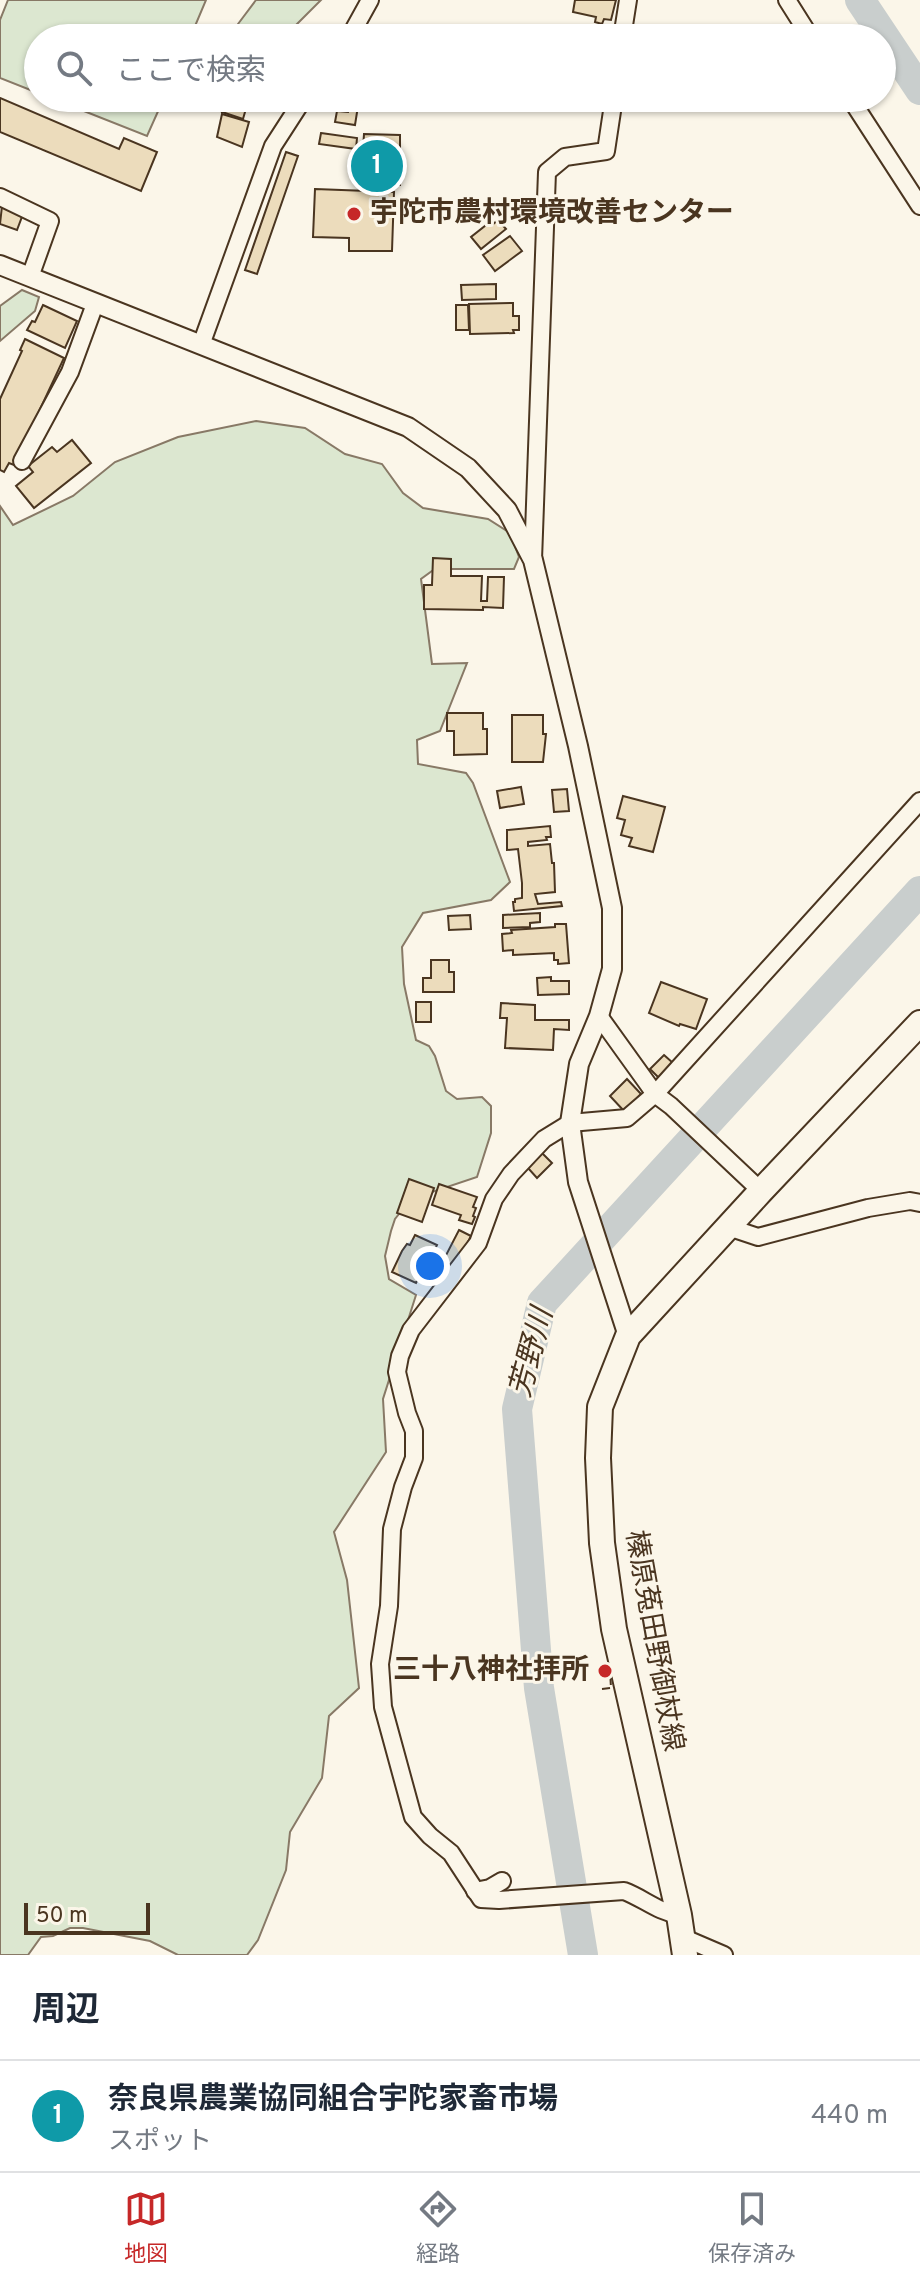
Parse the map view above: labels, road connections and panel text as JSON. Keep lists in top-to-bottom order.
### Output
{
  "streets": {
    "main road": ["榛原菟田野御杖線"]
  },
  "water": ["芳野川"],
  "places": ["宇陀市農村環境改善センター", "三十八神社拝所"],
  "scale_bar": "50 m",
  "page": {
    "search": "ここで検索",
    "pins": "1",
    "scale": "50 m",
    "heading": "周辺",
    "list": [
      {
        "mark": "1",
        "name": "奈良県農業協同組合宇陀家畜市場",
        "note": "スポット",
        "value": "440 m"
      }
    ],
    "nav": ["地図", "経路", "保存済み"]
  }
}
